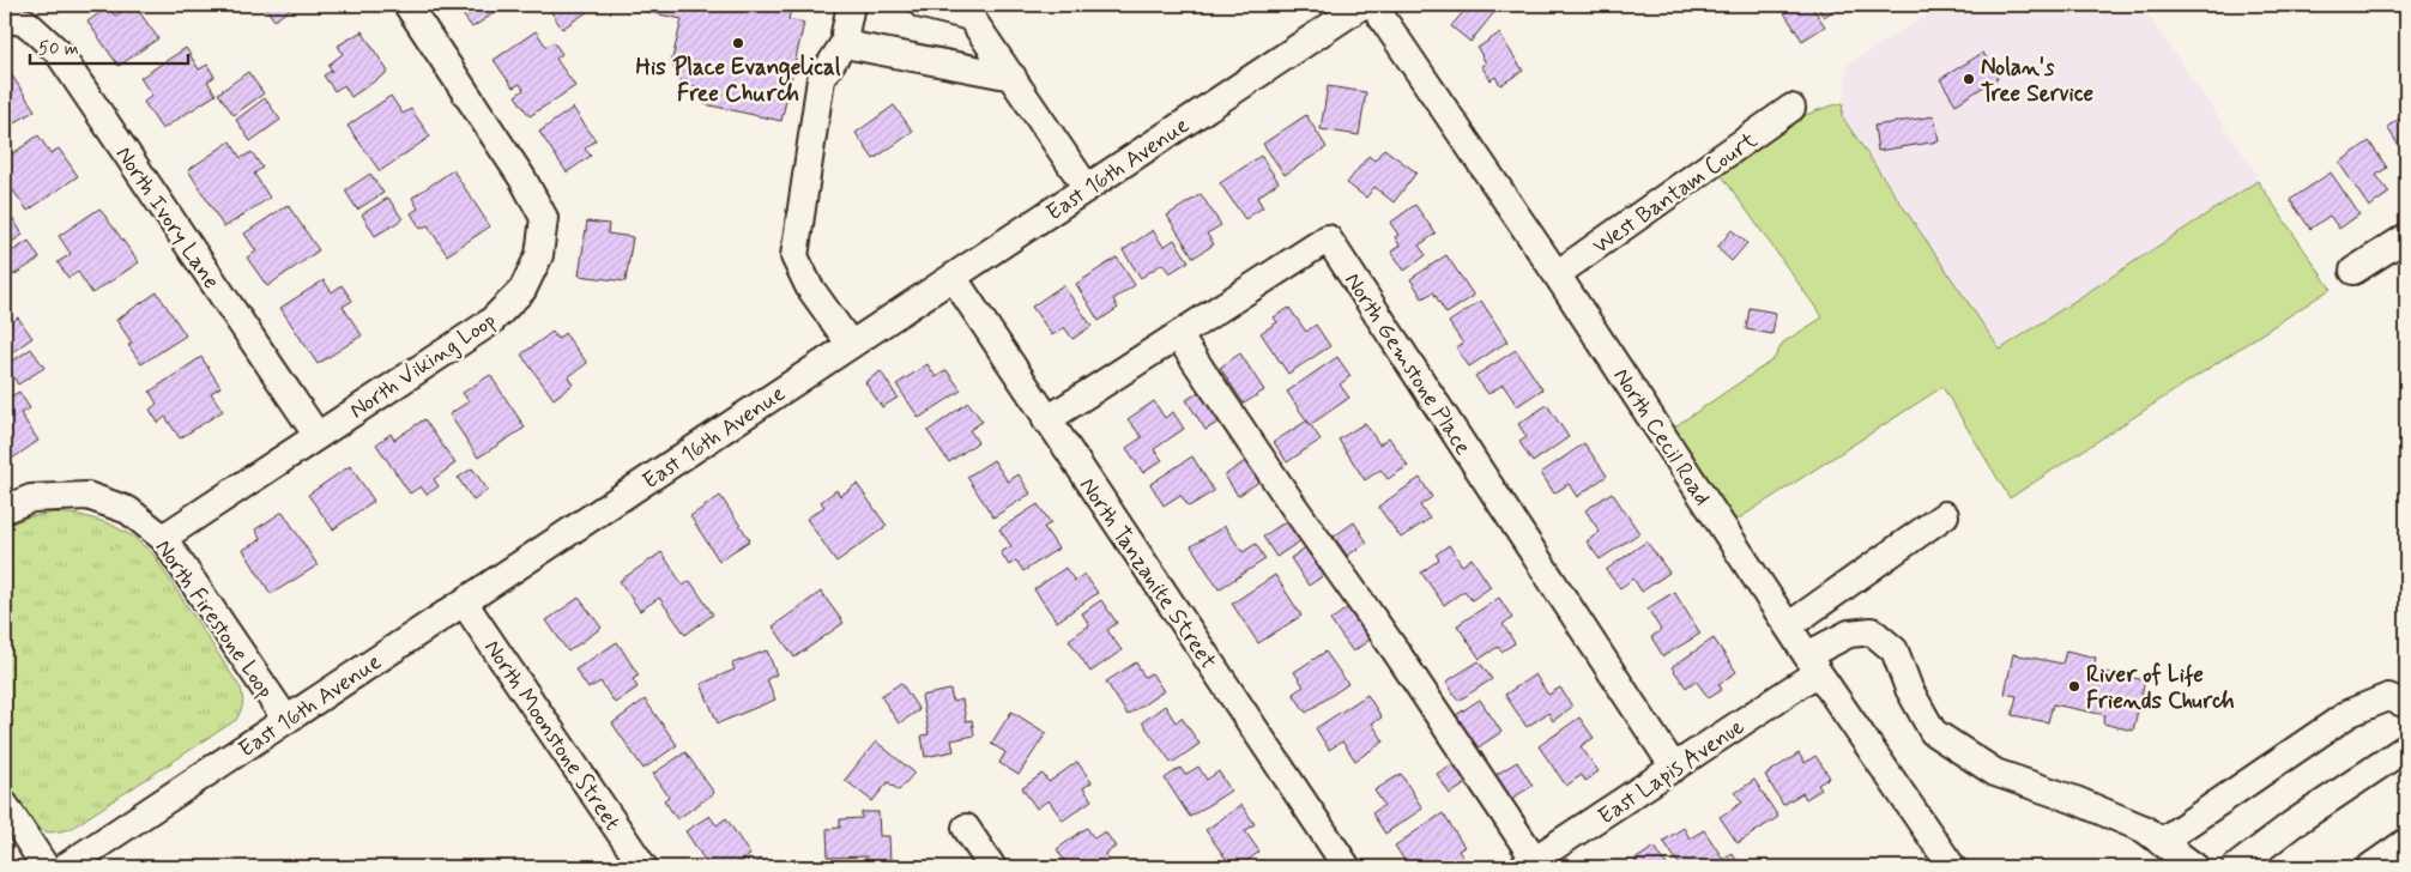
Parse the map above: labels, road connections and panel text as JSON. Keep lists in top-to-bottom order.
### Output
{
  "streets": {
    "street": [
      "East 16th Avenue",
      "West Bantam Court",
      "North Ivory Lane",
      "North Gemstone Place",
      "North Viking Loop",
      "North Cecil Road",
      "North Tanzanite Street",
      "North Firestone Loop",
      "North Moonstone Street",
      "East Lapis Avenue"
    ]
  },
  "crossings": [
    ["East 16th Avenue", "North Tanzanite Street"],
    ["East 16th Avenue", "North Firestone Loop"],
    ["East 16th Avenue", "North Moonstone Street"],
    ["West Bantam Court", "North Cecil Road"],
    ["North Ivory Lane", "North Viking Loop"],
    ["North Gemstone Place", "North Tanzanite Street"],
    ["North Gemstone Place", "East Lapis Avenue"],
    ["North Viking Loop", "North Firestone Loop"],
    ["North Cecil Road", "East Lapis Avenue"]
  ],
  "places": ["His Place Evangelical Free Church", "Nolan's Tree Service", "River of Life Friends Church"],
  "scale_bar": "50 m"
}
